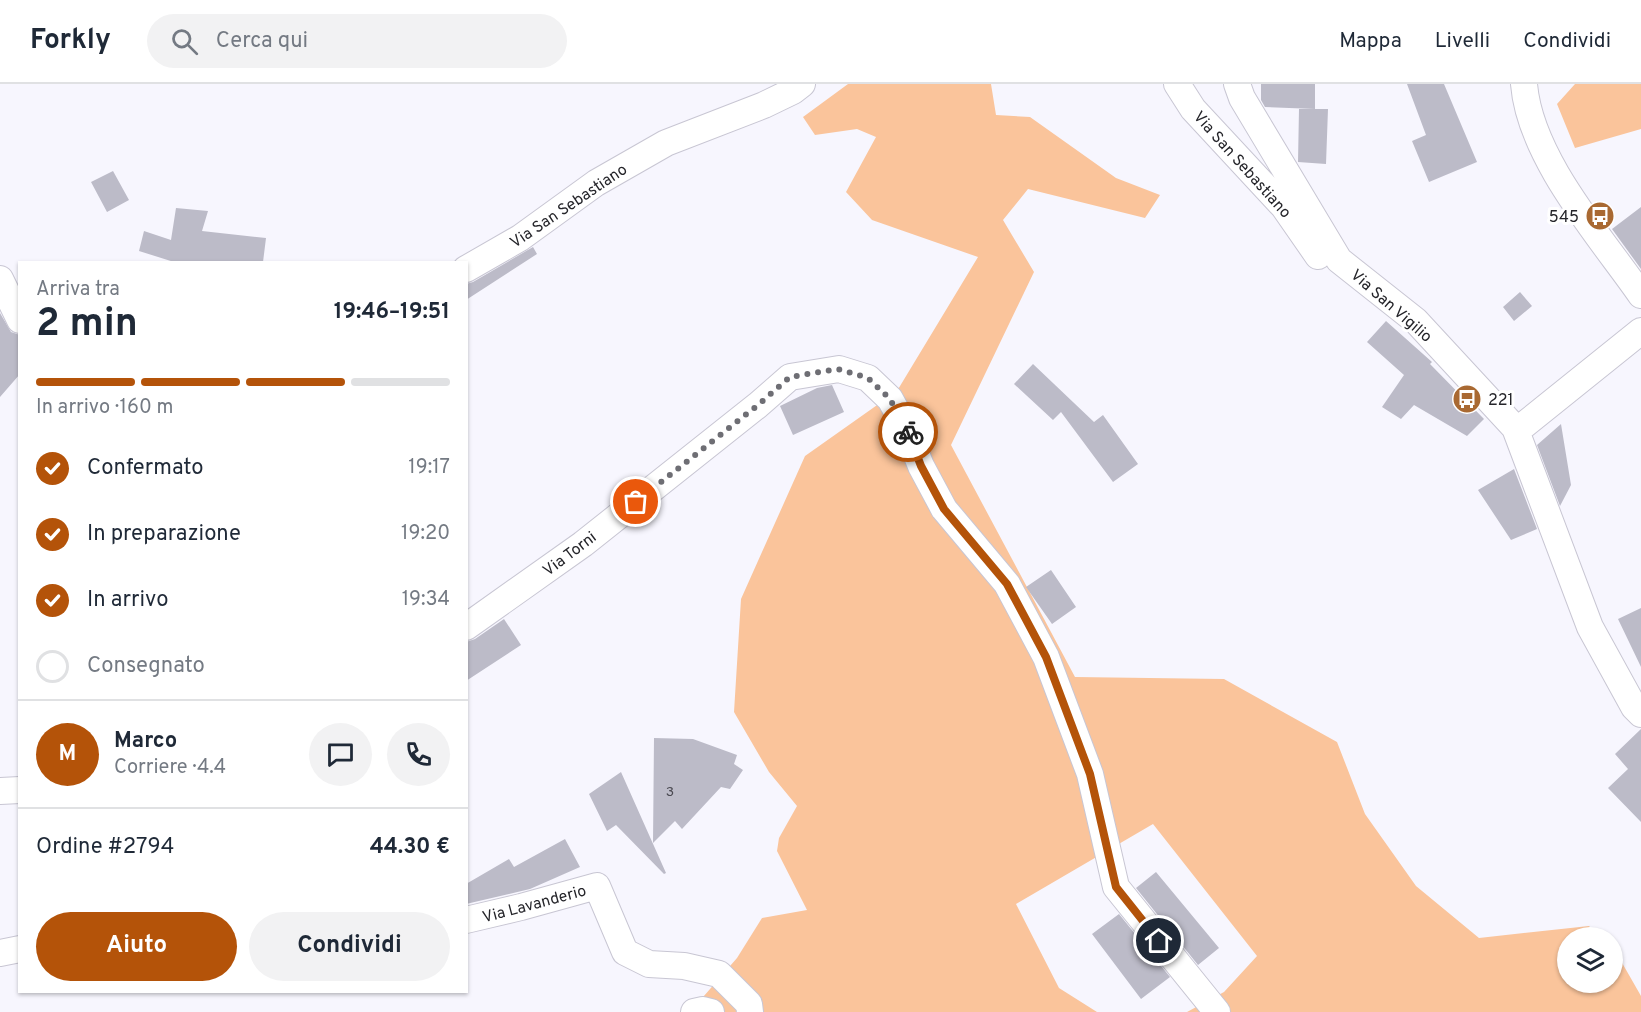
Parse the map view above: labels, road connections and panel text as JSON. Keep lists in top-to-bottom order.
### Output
{
  "streets": {
    "street": [
      "Via San Sebastiano",
      "Via San Vigilio",
      "Via Torni",
      "Via Lavanderio"
    ]
  },
  "crossings": [
    ["Via San Sebastiano", "Via San Vigilio"]
  ],
  "places": {
    "bus stop": ["545", "221"]
  },
  "house_numbers": ["3"],
  "page": {
    "header": "Forkly",
    "search": "Cerca qui",
    "nav": ["Mappa", "Livelli", "Condividi"],
    "heading": ["2 min", "Arriva tra", "19:46–19:51"],
    "panel": [
      "Marco",
      "Corriere · 4.4",
      "Ordine #2794",
      "44.30 €"
    ],
    "bar": "In arrivo · 160 m",
    "list": [
      ["Confermato", "19:17"],
      ["In preparazione", "19:20"],
      ["In arrivo", "19:34"],
      "Consegnato"
    ],
    "round": "M",
    "buttons": ["Aiuto", "Condividi"]
  }
}
